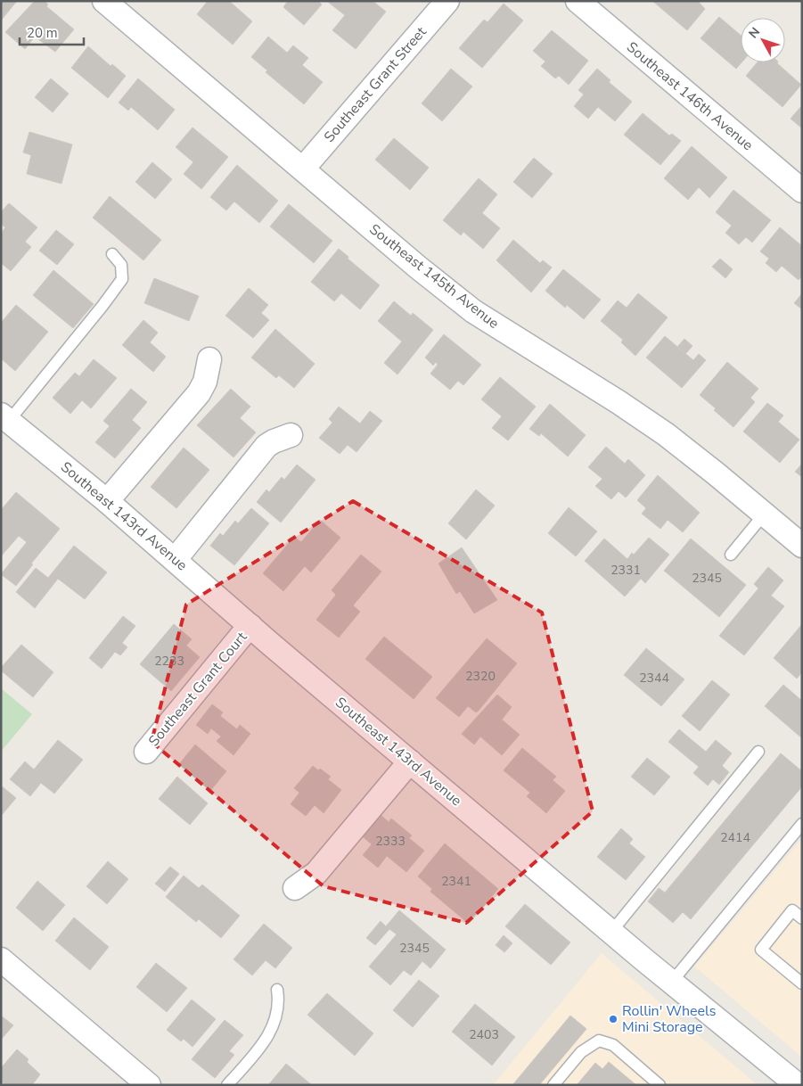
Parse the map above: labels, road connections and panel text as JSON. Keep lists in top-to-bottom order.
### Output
{
  "streets": {
    "street": [
      "Southeast Grant Street",
      "Southeast 146th Avenue",
      "Southeast 145th Avenue",
      "Southeast 143rd Avenue",
      "Southeast Grant Court"
    ]
  },
  "crossings": [
    ["Southeast Grant Street", "Southeast 145th Avenue"],
    ["Southeast 143rd Avenue", "Southeast Grant Court"]
  ],
  "places": ["Rollin' Wheels Mini Storage"],
  "house_numbers": [
    "2331",
    "2345",
    "2233",
    "2320",
    "2344",
    "2414",
    "2333",
    "2341",
    "2345",
    "2403"
  ],
  "scale_bar": "20 m",
  "north": "top left"
}
